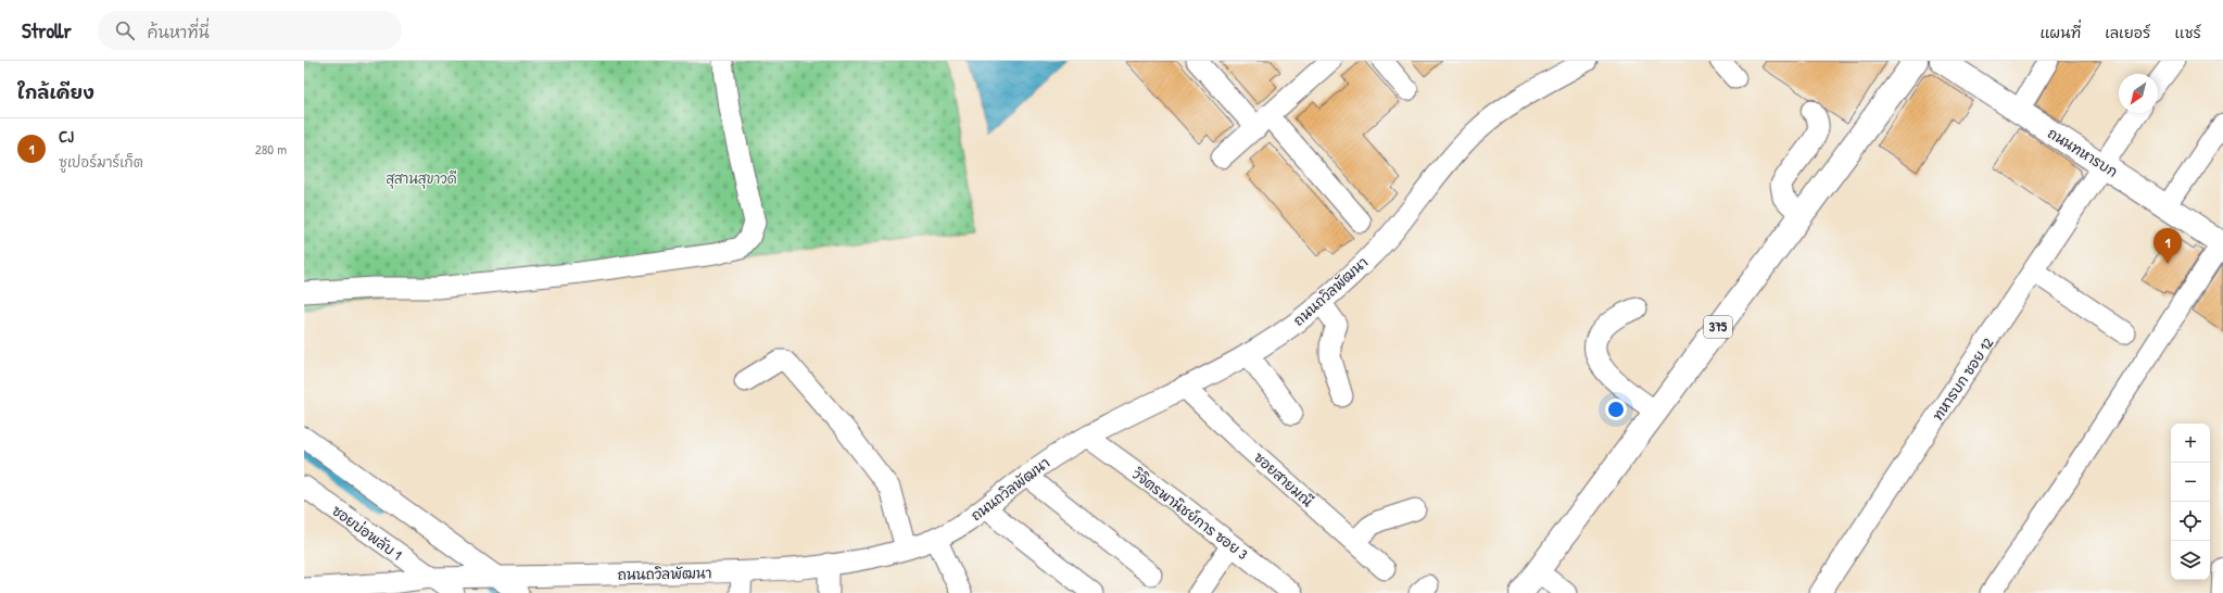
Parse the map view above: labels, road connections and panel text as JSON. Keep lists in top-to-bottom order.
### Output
{
  "streets": {
    "main road": ["ถนนทหารบก", "375"],
    "street": [
      "ถนนถวิลพัฒนา",
      "ทหารบก ซอย 12",
      "ซอยสายมณี",
      "วิจิตรพานิชย์การ ซอย 3",
      "ซอยบ่อพลับ 1"
    ]
  },
  "crossings": [
    ["ถนนทหารบก", "ทหารบก ซอย 12"],
    ["ถนนถวิลพัฒนา", "ซอยสายมณี"],
    ["ถนนถวิลพัฒนา", "วิจิตรพานิชย์การ ซอย 3"],
    ["ถนนถวิลพัฒนา", "ซอยบ่อพลับ 1"]
  ],
  "parks": ["สุสานสุขาวดี"],
  "north": "bottom left",
  "page": {
    "header": "Strollr",
    "search": "ค้นหาที่นี่",
    "nav": ["แผนที่", "เลเยอร์", "แชร์"],
    "heading": "ใกล้เคียง",
    "list": [
      {
        "mark": "1",
        "name": "CJ",
        "note": "ซูเปอร์มาร์เก็ต",
        "value": "280 m"
      }
    ],
    "pins": "1",
    "map_buttons": ["+", "−"]
  }
}
